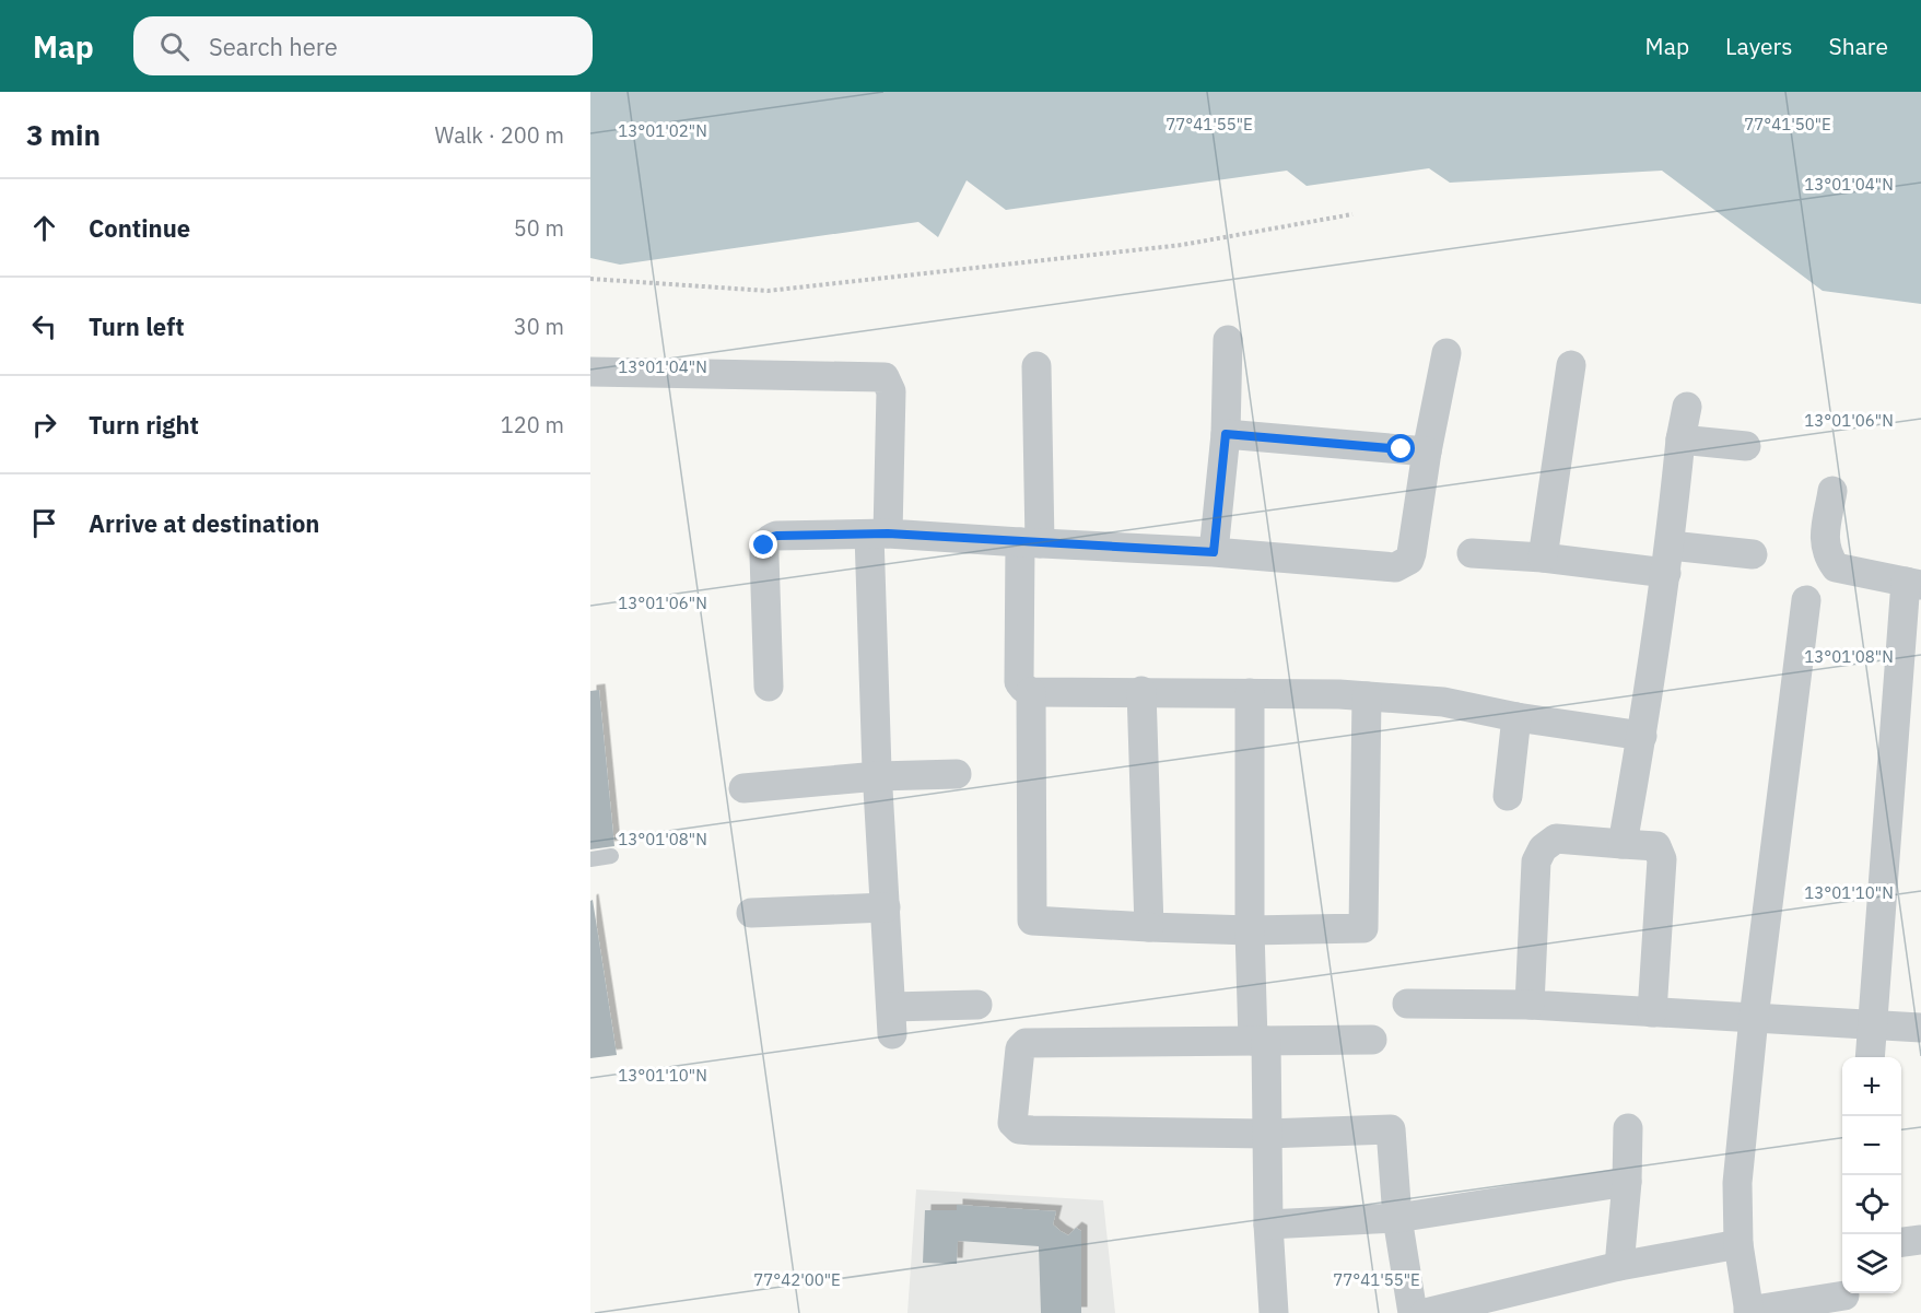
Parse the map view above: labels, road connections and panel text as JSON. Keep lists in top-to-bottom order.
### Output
{
  "page": {
    "header": "Map",
    "search": "Search here",
    "nav": ["Map", "Layers", "Share"],
    "heading": ["3 min", "Walk · 200 m"],
    "list": [
      ["Continue", "50 m"],
      ["Turn left", "30 m"],
      ["Turn right", "120 m"],
      "Arrive at destination"
    ],
    "map_buttons": ["+", "−"]
  },
  "coordinates": [
    "77°41'55\"E",
    "77°41'50\"E",
    "13°01'02\"N",
    "13°01'04\"N",
    "13°01'06\"N",
    "13°01'08\"N",
    "13°01'10\"N",
    "77°42'00\"E"
  ]
}
